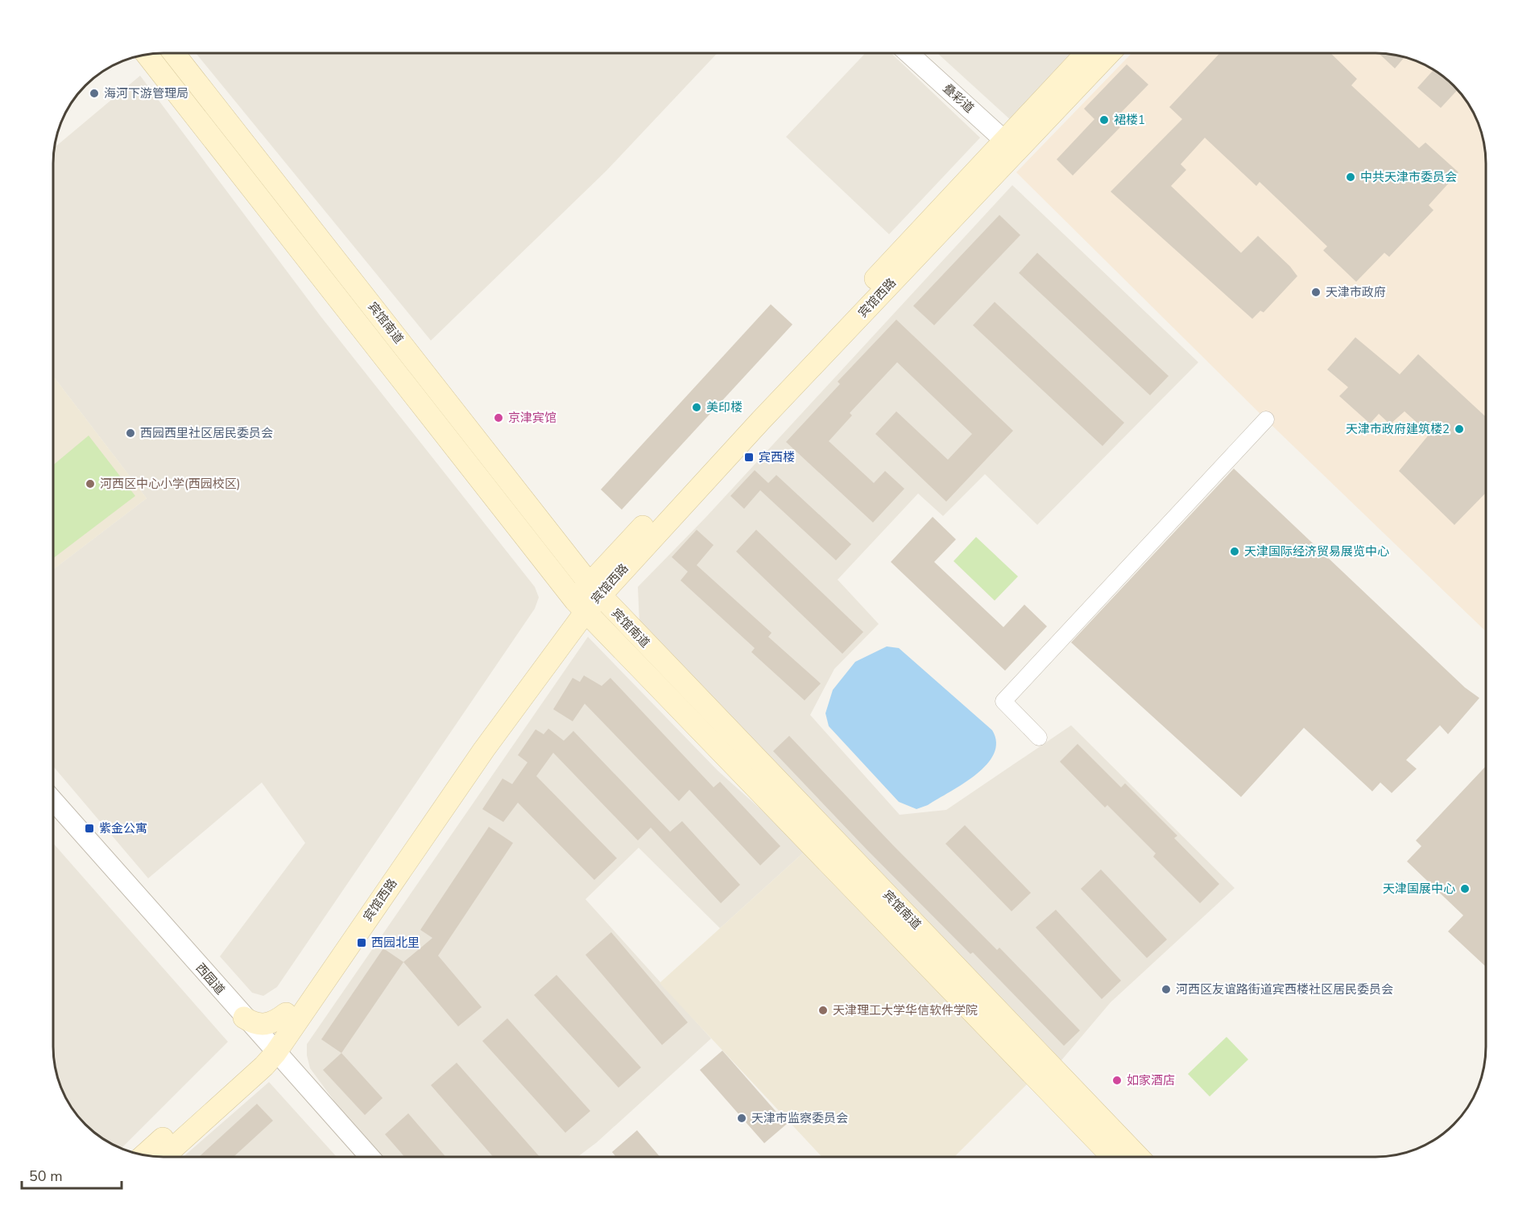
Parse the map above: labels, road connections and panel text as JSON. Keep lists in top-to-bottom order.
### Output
{
  "streets": {
    "main road": ["宾馆西路", "宾馆南道"],
    "street": ["叠彩道", "西园道"]
  },
  "crossings": [
    ["叠彩道", "宾馆西路"],
    ["宾馆西路", "宾馆南道"],
    ["宾馆西路", "西园道"]
  ],
  "places": {
    "other": [
      "海河下游管理局",
      "裙楼1",
      "中共天津市委员会",
      "天津市政府",
      "美印楼",
      "京津宾馆",
      "天津市政府建筑楼2",
      "西园西里社区居民委员会",
      "河西区中心小学(西园校区)",
      "天津国际经济贸易展览中心",
      "天津国展中心",
      "河西区友谊路街道宾西楼社区居民委员会",
      "天津理工大学华信软件学院",
      "如家酒店",
      "天津市监察委员会"
    ],
    "transit": ["宾西楼", "紫金公寓", "西园北里"]
  },
  "scale_bar": "50 m"
}
